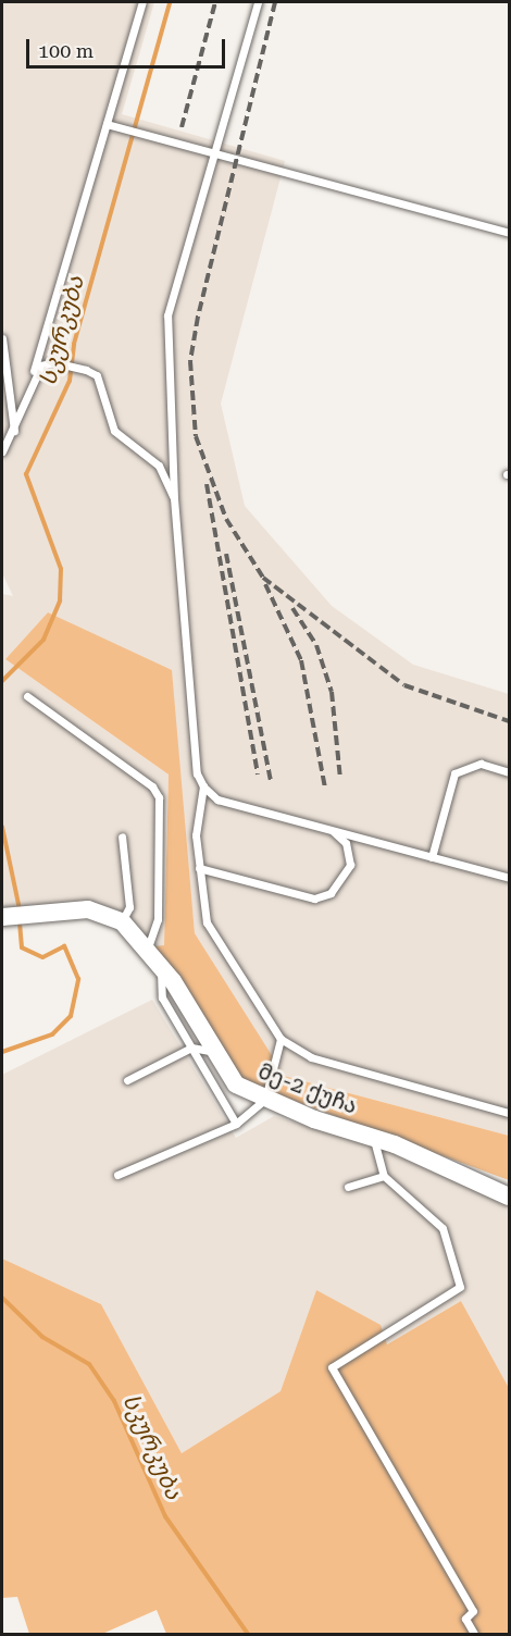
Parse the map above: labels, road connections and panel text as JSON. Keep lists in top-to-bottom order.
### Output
{
  "streets": {
    "street": ["მე-2 ქუჩა"]
  },
  "water": ["სკურკუბა"],
  "scale_bar": "100 m"
}
